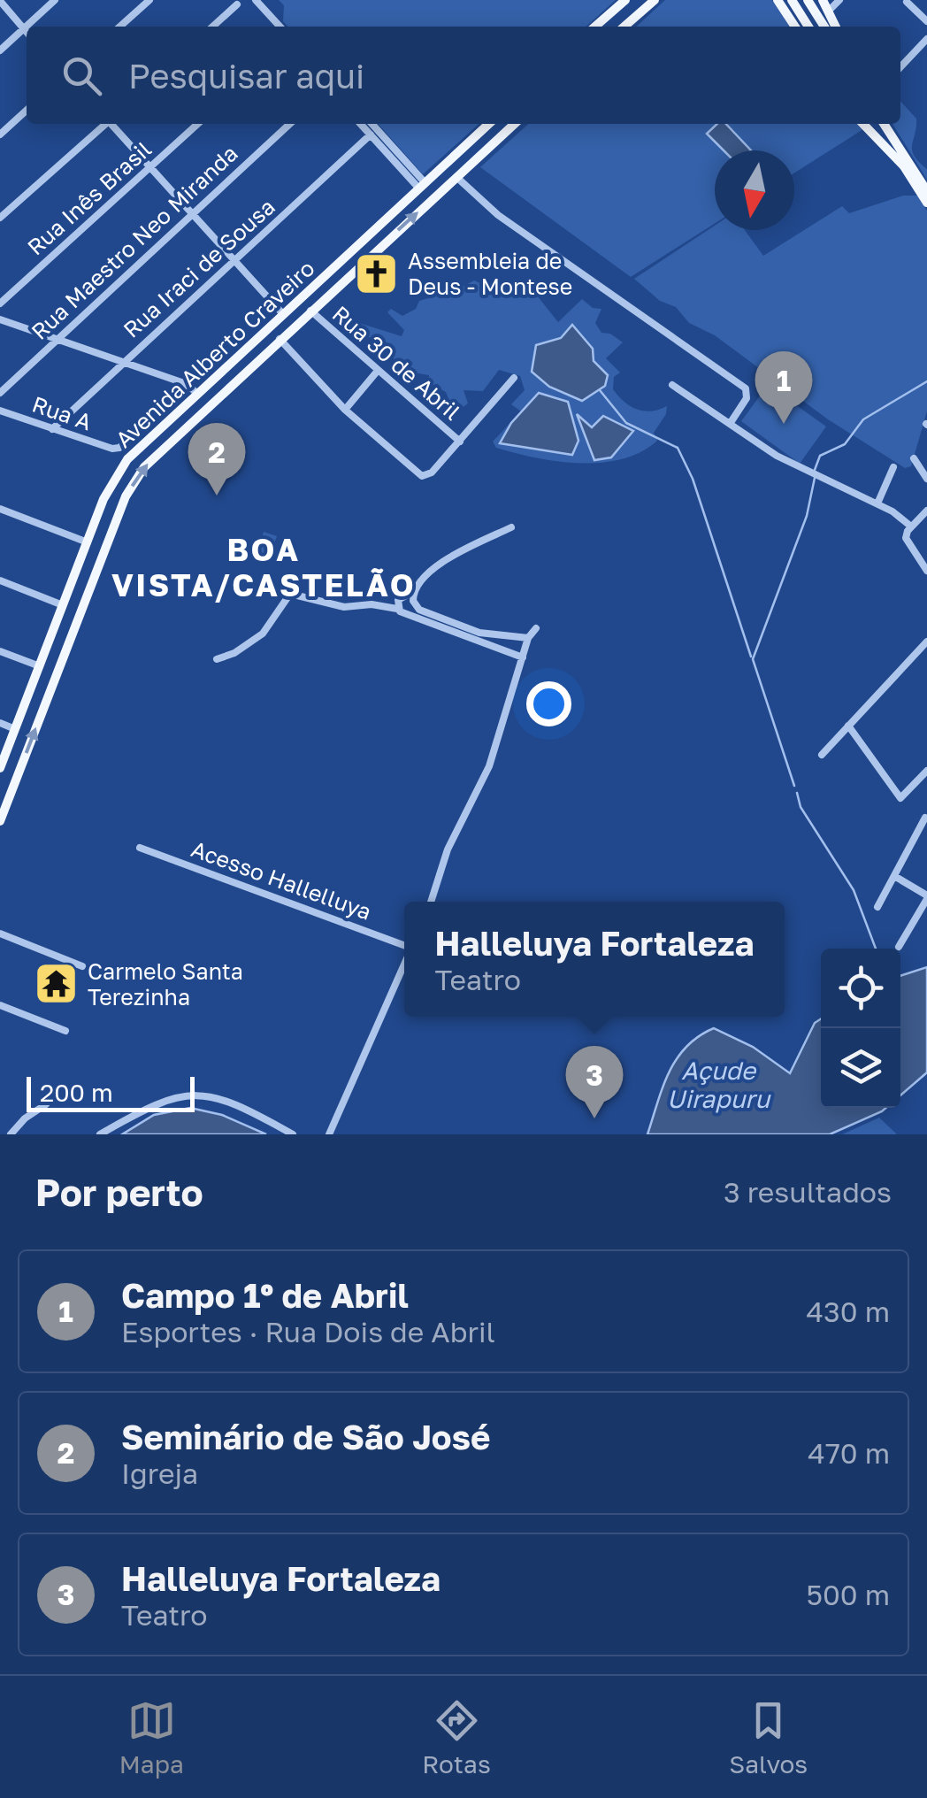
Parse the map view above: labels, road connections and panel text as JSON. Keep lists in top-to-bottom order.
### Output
{
  "streets": {
    "main road": ["Avenida Alberto Craveiro"],
    "street": [
      "Rua Inês Brasil",
      "Rua Maestro Neo Miranda",
      "Rua Iraci de Sousa",
      "Rua 30 de Abril",
      "Rua A",
      "Acesso Hallelluya"
    ]
  },
  "crossings": [
    ["Rua Iraci de Sousa", "Rua A"],
    ["Avenida Alberto Craveiro", "Rua 30 de Abril"]
  ],
  "districts": ["BOA VISTA/CASTELÃO"],
  "water": ["Açude Uirapuru"],
  "places": {
    "church": ["Assembleia de Deus - Montese"],
    "temple": ["Carmelo Santa Terezinha"]
  },
  "scale_bar": "200 m",
  "north": "bottom",
  "page": {
    "search": "Pesquisar aqui",
    "pins": ["1", "2", "3"],
    "popup": ["Halleluya Fortaleza", "Teatro"],
    "scale": "200 m",
    "heading": ["Por perto", "3 resultados"],
    "list": [
      {
        "mark": "1",
        "name": "Campo 1º de Abril",
        "note": "Esportes · Rua Dois de Abril",
        "value": "430 m"
      },
      {
        "mark": "2",
        "name": "Seminário de São José",
        "note": "Igreja",
        "value": "470 m"
      },
      {
        "mark": "3",
        "name": "Halleluya Fortaleza",
        "note": "Teatro",
        "value": "500 m"
      }
    ],
    "nav": ["Mapa", "Rotas", "Salvos"]
  }
}
